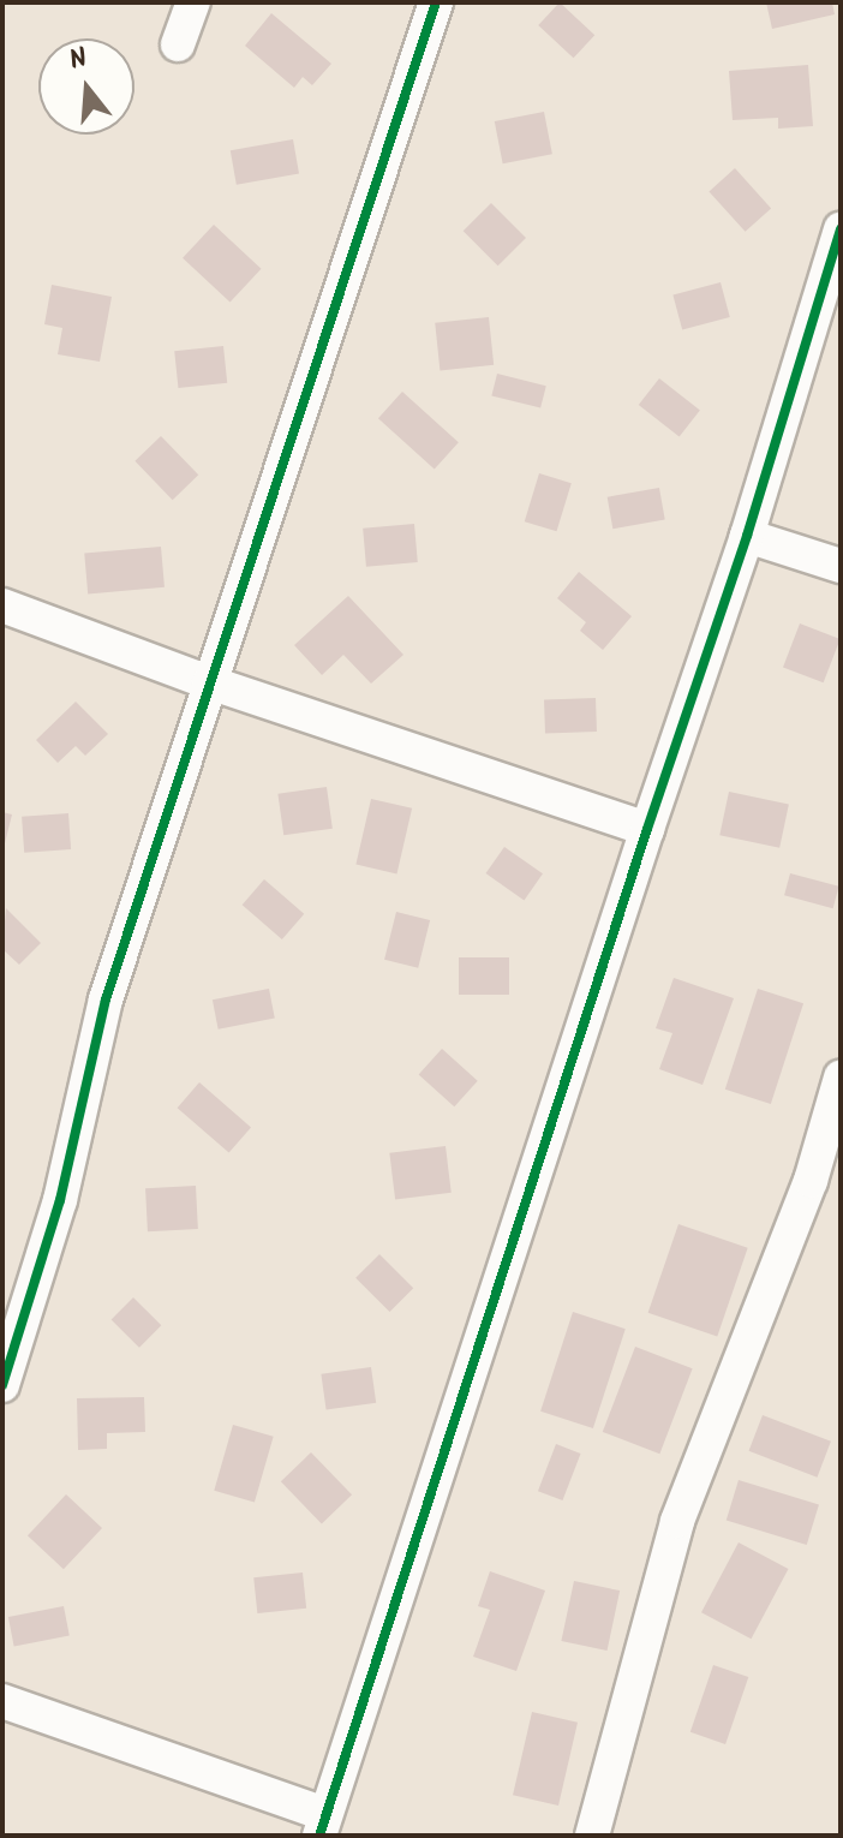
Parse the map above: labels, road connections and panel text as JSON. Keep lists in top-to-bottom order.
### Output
{
  "north": "top"
}
